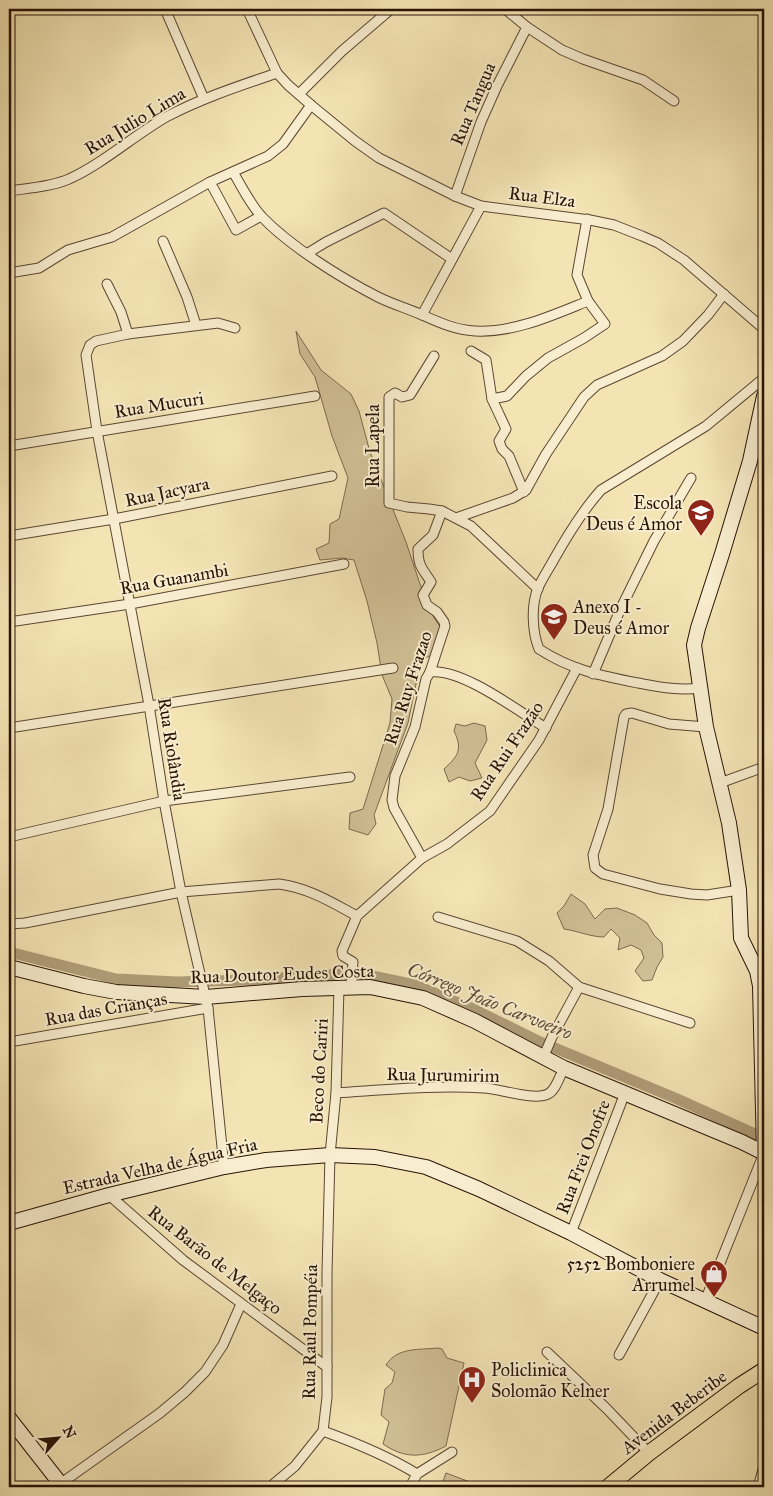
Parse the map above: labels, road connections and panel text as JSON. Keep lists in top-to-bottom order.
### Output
{
  "streets": {
    "main road": ["Avenida Beberibe"],
    "street": [
      "Rua Tangua",
      "Rua Julio Lima",
      "Rua Elza",
      "Rua Mucuri",
      "Rua Lapela",
      "Rua Jacyara",
      "Rua Guanambi",
      "Rua Ruy Frazao",
      "Rua Riolândia",
      "Rua Rui Frazão",
      "Rua Doutor Eudes Costa",
      "Rua das Crianças",
      "Beco do Cariri",
      "Rua Jurumirim",
      "Rua Frei Onofre",
      "Estrada Velha de Água Fria",
      "Rua Barão de Melgaço",
      "Rua Raul Pompéia"
    ]
  },
  "crossings": [
    ["Rua Tangua", "Rua Elza"],
    ["Rua Julio Lima", "Rua Elza"],
    ["Rua Mucuri", "Rua Riolândia"],
    ["Rua Lapela", "Rua Ruy Frazao"],
    ["Rua Jacyara", "Rua Riolândia"],
    ["Rua Guanambi", "Rua Riolândia"],
    ["Rua Ruy Frazao", "Rua Rui Frazão"],
    ["Rua Riolândia", "Rua Doutor Eudes Costa"],
    ["Rua Riolândia", "Rua das Crianças"],
    ["Rua Riolândia", "Estrada Velha de Água Fria"],
    ["Rua Rui Frazão", "Beco do Cariri"],
    ["Rua Doutor Eudes Costa", "Rua das Crianças"],
    ["Rua Doutor Eudes Costa", "Beco do Cariri"],
    ["Rua Doutor Eudes Costa", "Rua Jurumirim"],
    ["Rua Doutor Eudes Costa", "Rua Frei Onofre"],
    ["Beco do Cariri", "Rua Jurumirim"],
    ["Beco do Cariri", "Estrada Velha de Água Fria"],
    ["Beco do Cariri", "Rua Raul Pompéia"],
    ["Rua Frei Onofre", "Estrada Velha de Água Fria"],
    ["Estrada Velha de Água Fria", "Rua Barão de Melgaço"],
    ["Estrada Velha de Água Fria", "Rua Raul Pompéia"],
    ["Rua Barão de Melgaço", "Rua Raul Pompéia"]
  ],
  "water": ["Córrego João Carvoeiro"],
  "places": {
    "school or university": ["Escola Deus é Amor", "Anexo I - Deus é Amor"],
    "shop": ["5252 Bomboniere Arrumel"],
    "hospital": ["Policlinica Solomão Kelner"]
  },
  "north": "top right"
}
